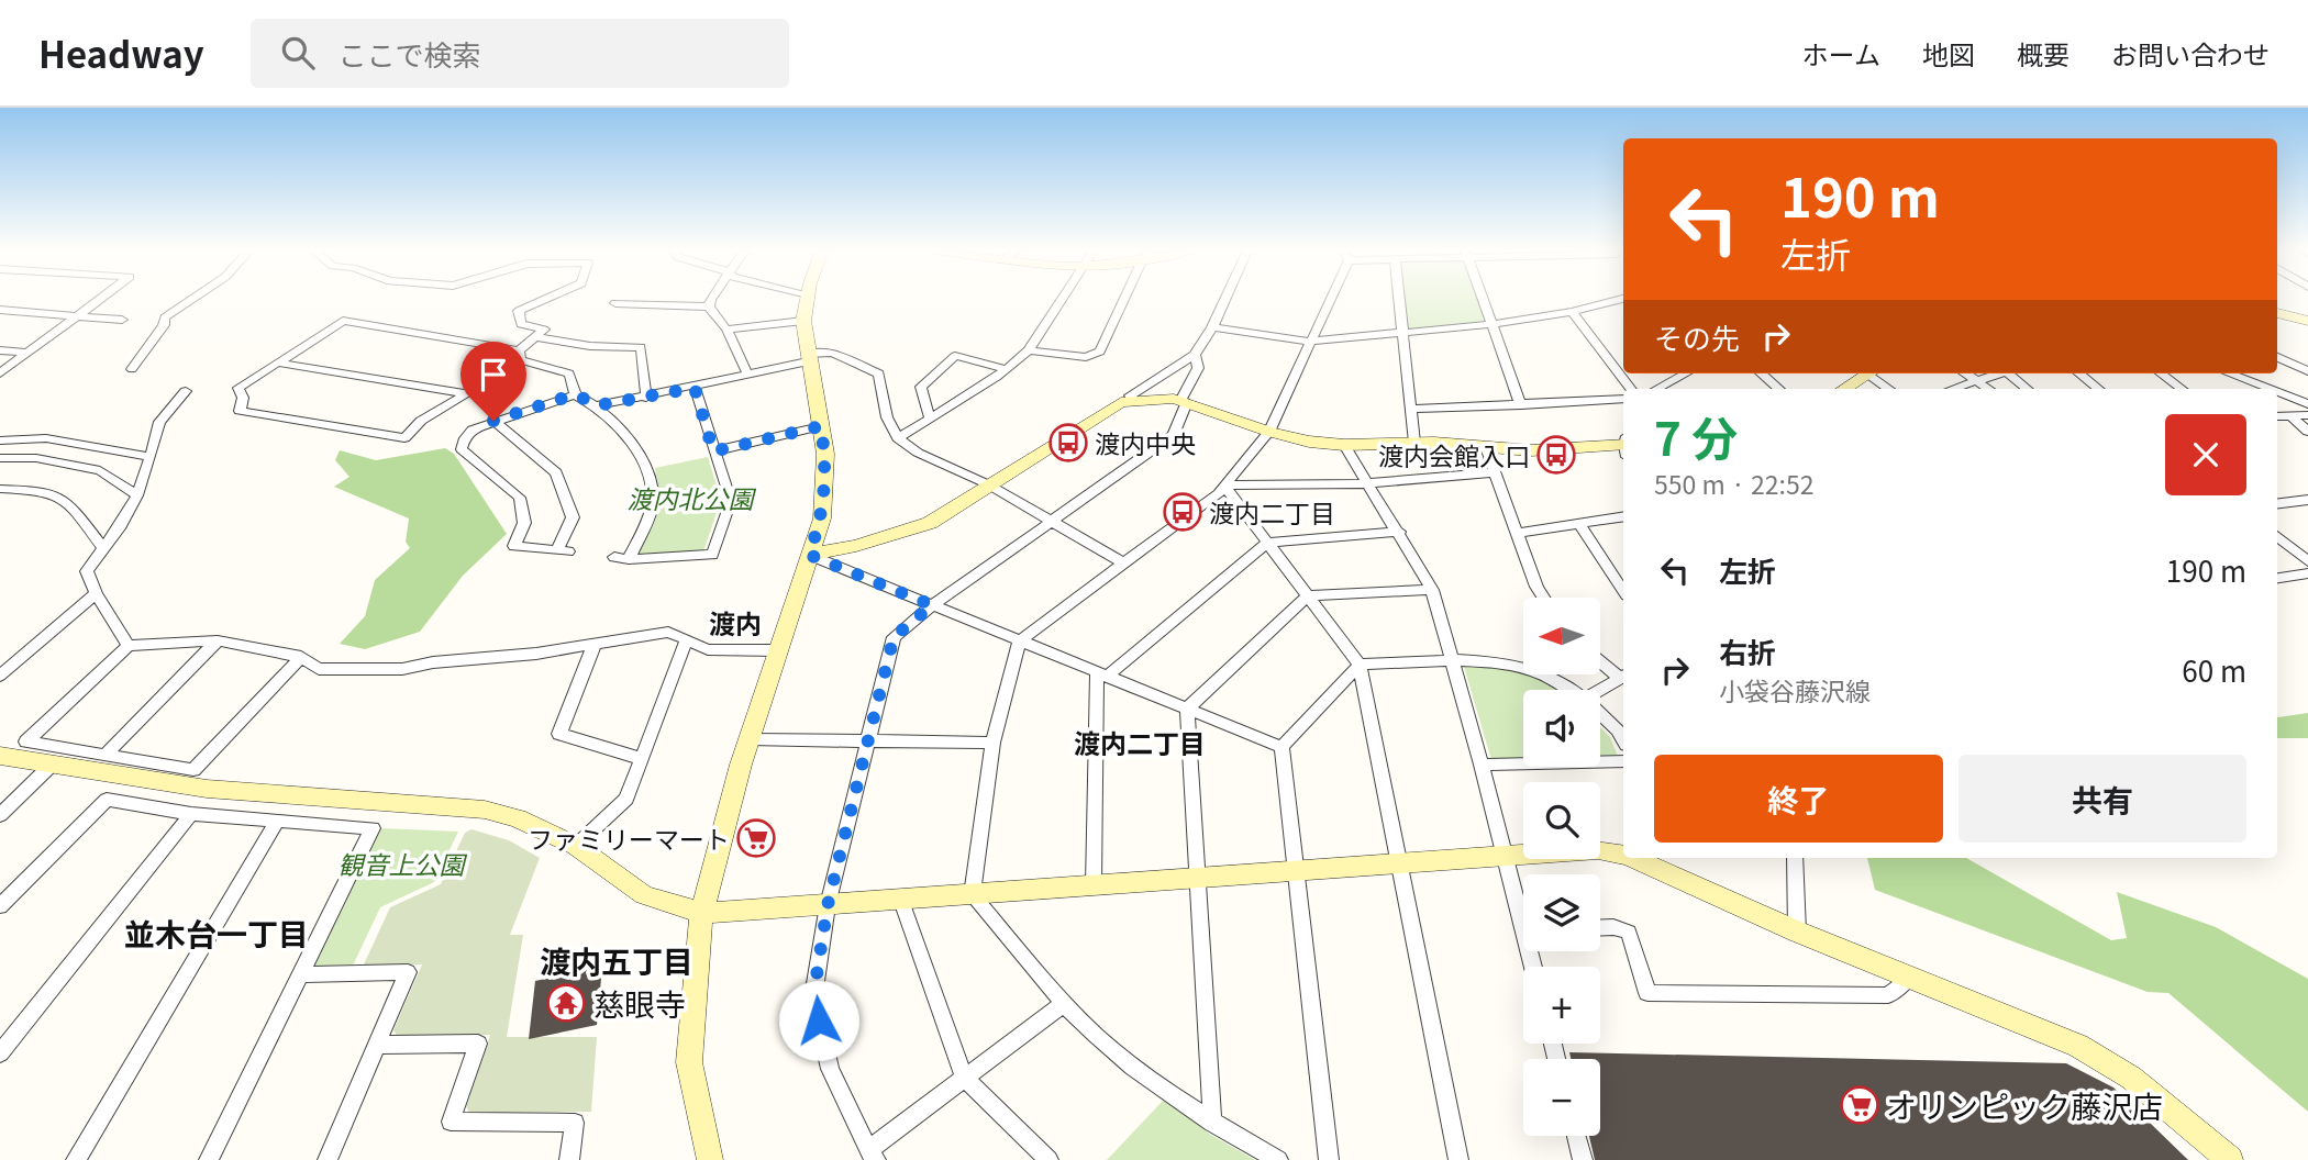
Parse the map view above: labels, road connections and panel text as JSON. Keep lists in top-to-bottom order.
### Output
{
  "districts": [
    "渡内",
    "渡内二丁目",
    "並木台一丁目",
    "渡内五丁目"
  ],
  "parks": ["渡内北公園", "観音上公園"],
  "places": {
    "bus stop": ["渡内中央", "渡内会館入口", "渡内二丁目"],
    "supermarket": ["ファミリーマート", "オリンピック藤沢店"],
    "temple": ["慈眼寺"]
  },
  "north": "left",
  "page": {
    "header": "Headway",
    "search": "ここで検索",
    "nav": [
      "ホーム",
      "地図",
      "概要",
      "お問い合わせ"
    ],
    "turn": ["190 m", "左折"],
    "then": "その先",
    "heading": ["7 分", "550 m · 22:52"],
    "list": [
      {
        "name": "左折",
        "value": "190 m"
      },
      {
        "name": "右折",
        "note": "小袋谷藤沢線",
        "value": "60 m"
      }
    ],
    "map_buttons": ["+", "−"],
    "buttons": ["終了", "共有"]
  }
}
